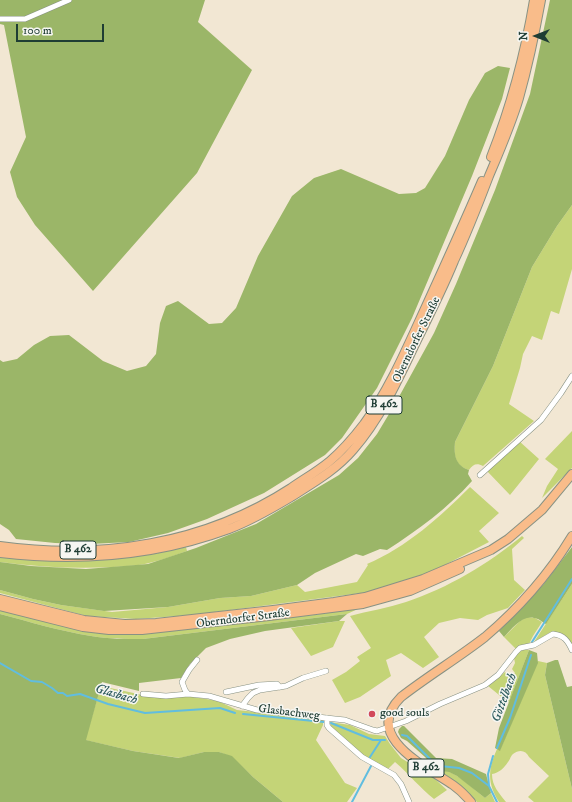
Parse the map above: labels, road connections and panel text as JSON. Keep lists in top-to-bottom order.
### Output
{
  "streets": {
    "main road": ["Oberndorfer Straße", "B 462"],
    "street": ["Glasbachweg"]
  },
  "crossings": [
    ["B 462", "Glasbachweg"]
  ],
  "water": ["Glasbach", "Göttelbach"],
  "places": ["good souls"],
  "scale_bar": "100 m",
  "north": "left"
}
